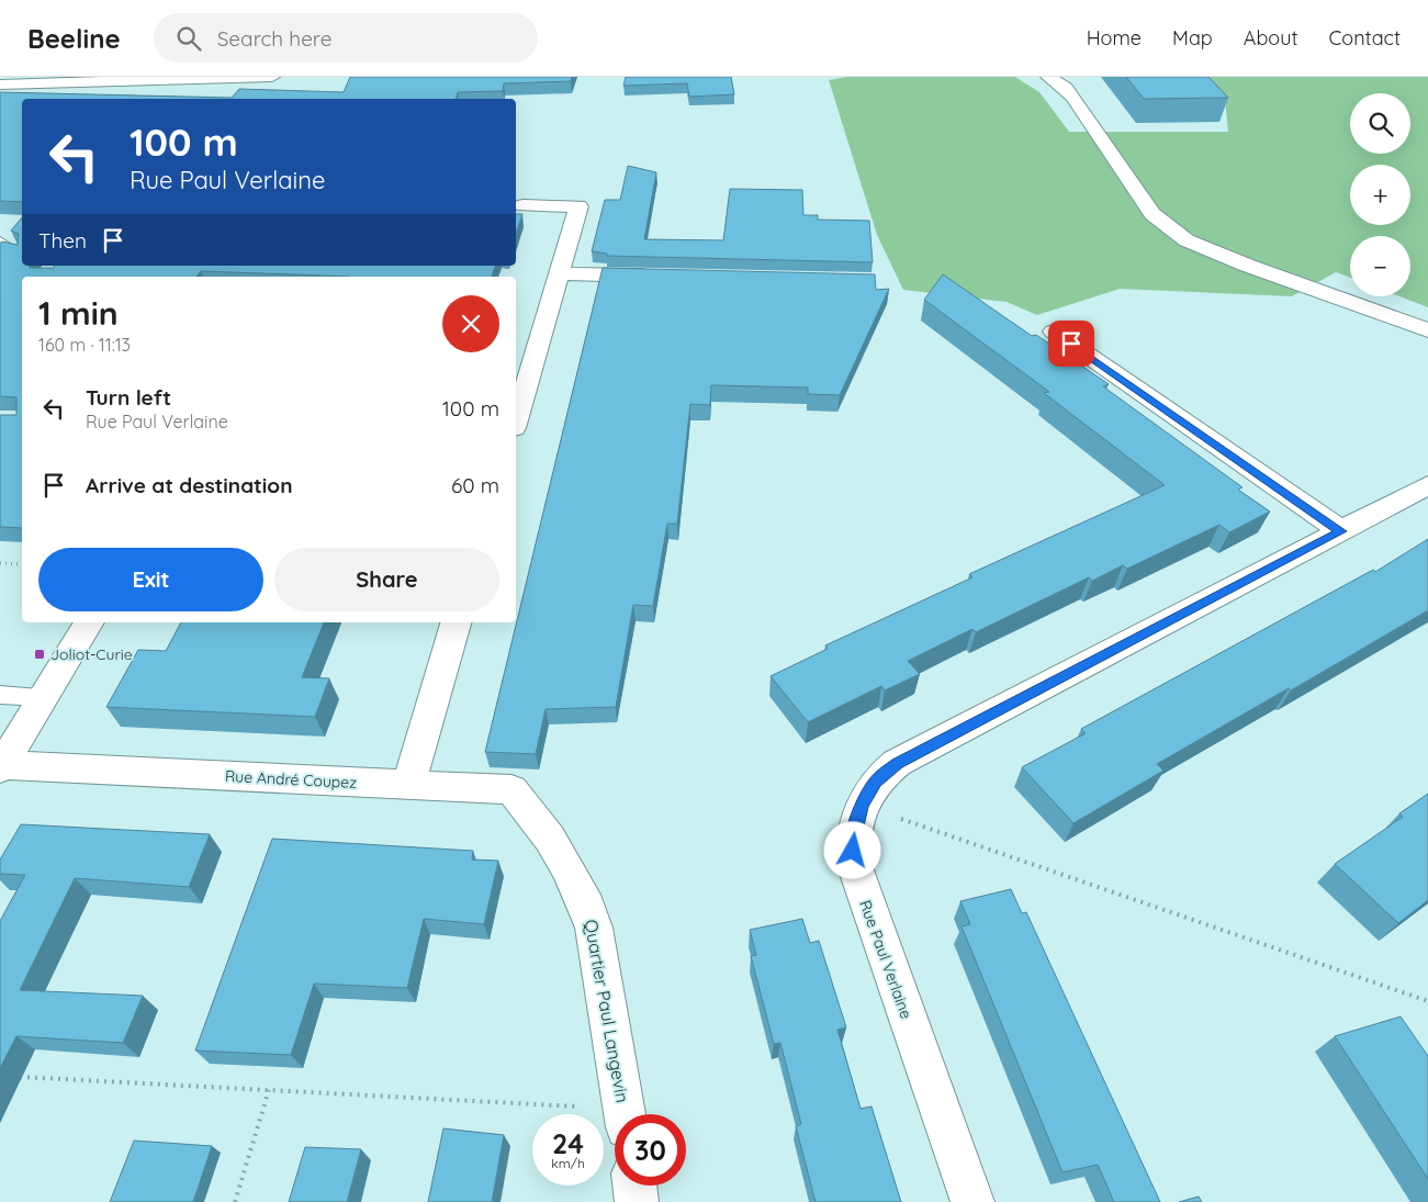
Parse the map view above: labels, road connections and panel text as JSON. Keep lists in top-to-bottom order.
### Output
{
  "streets": {
    "street": ["Rue André Coupez", "Rue Paul Verlaine", "Quartier Paul Langevin"]
  },
  "crossings": [
    ["Rue André Coupez", "Quartier Paul Langevin"]
  ],
  "places": {
    "transit": ["Joliot-Curie"]
  },
  "page": {
    "header": "Beeline",
    "search": "Search here",
    "nav": [
      "Home",
      "Map",
      "About",
      "Contact"
    ],
    "map_buttons": ["+", "−"],
    "turn": ["100 m", "Rue Paul Verlaine"],
    "then": "Then",
    "heading": ["1 min", "160 m · 11:13"],
    "list": [
      {
        "name": "Turn left",
        "note": "Rue Paul Verlaine",
        "value": "100 m"
      },
      {
        "name": "Arrive at destination",
        "value": "60 m"
      }
    ],
    "buttons": ["Exit", "Share"],
    "speed": "24 km/h",
    "limit": "30"
  }
}
